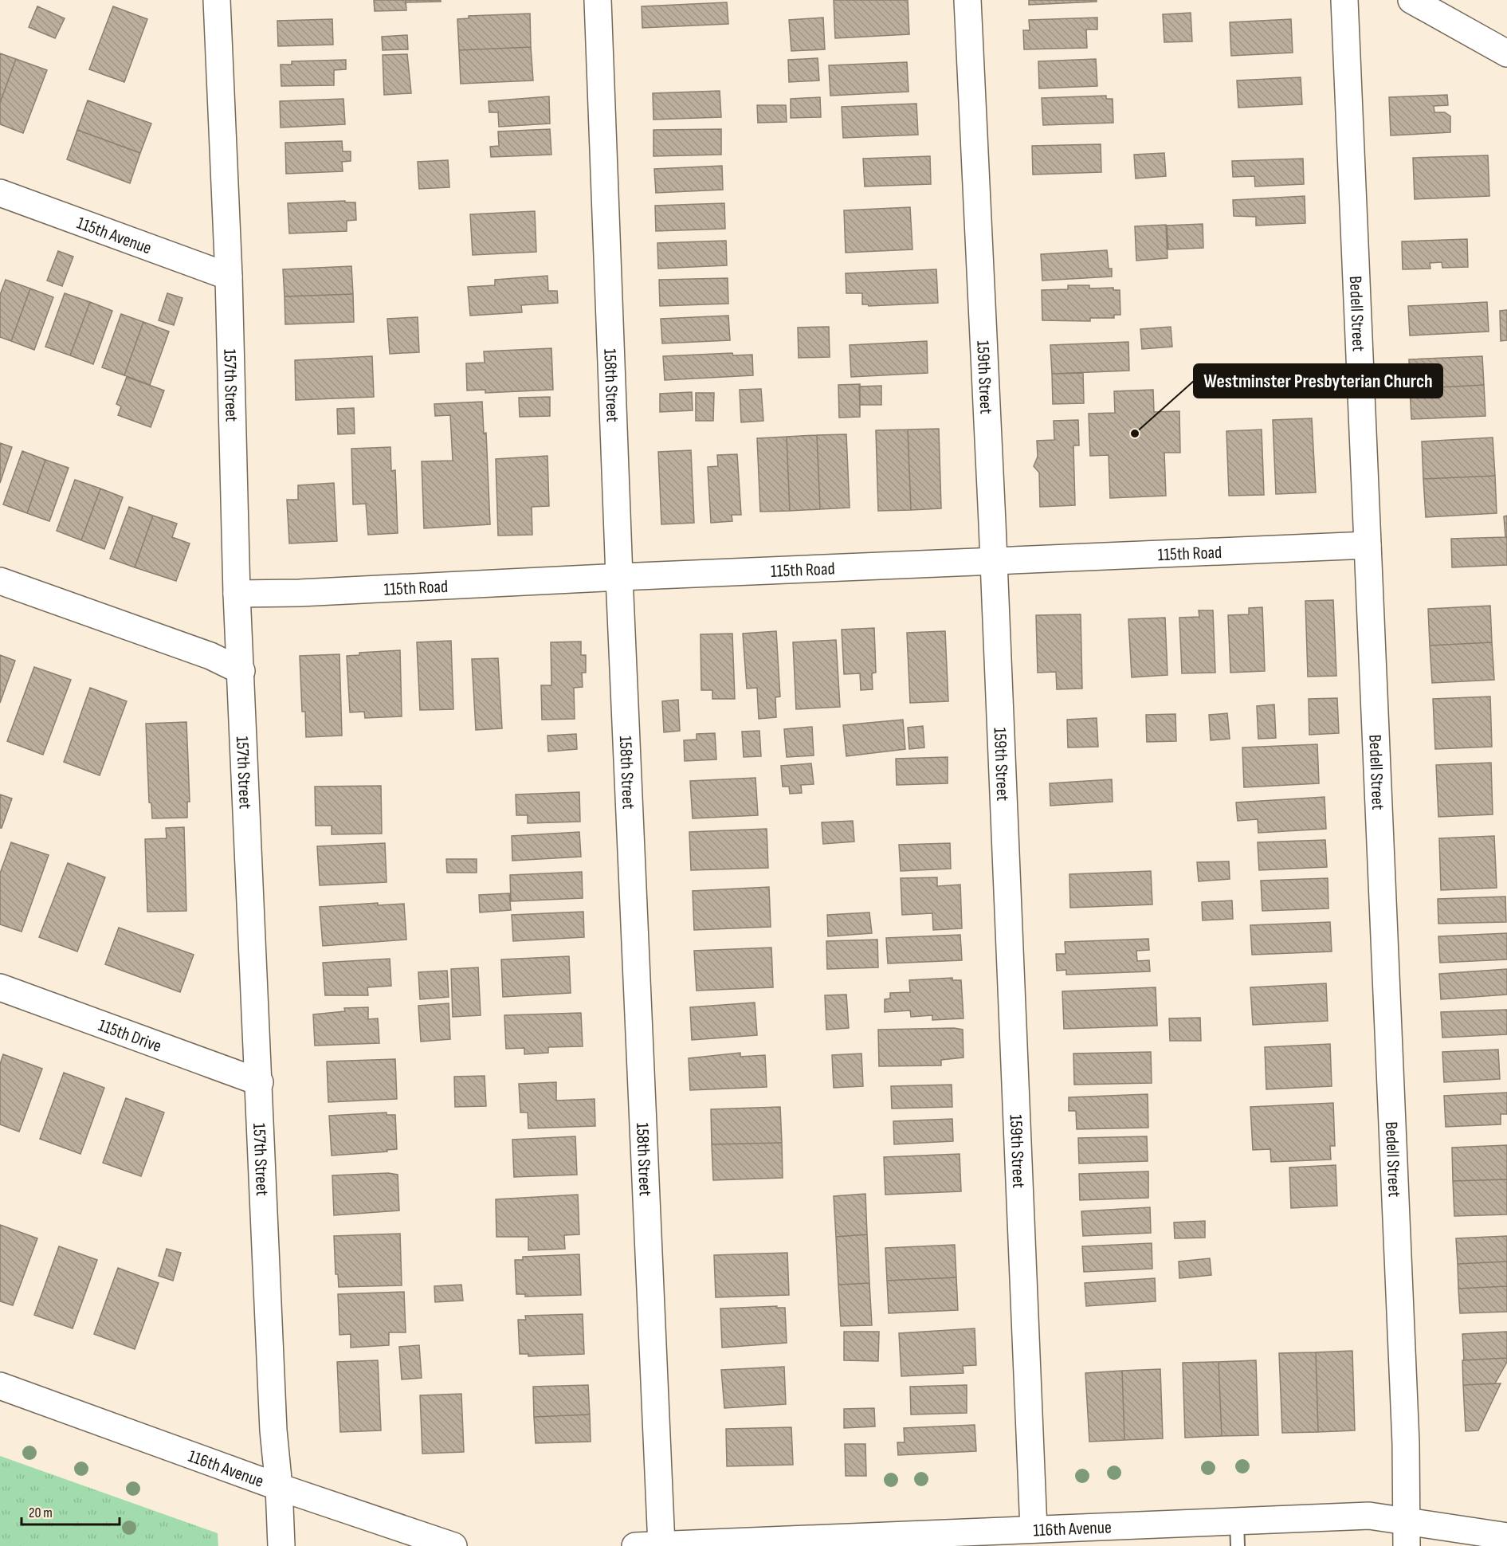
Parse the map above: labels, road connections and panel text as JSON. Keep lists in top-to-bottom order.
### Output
{
  "streets": {
    "street": [
      "115th Avenue",
      "Bedell Street",
      "159th Street",
      "158th Street",
      "157th Street",
      "115th Road",
      "115th Drive",
      "116th Avenue"
    ]
  },
  "crossings": [
    ["115th Avenue", "157th Street"],
    ["Bedell Street", "115th Road"],
    ["Bedell Street", "116th Avenue"],
    ["159th Street", "115th Road"],
    ["159th Street", "116th Avenue"],
    ["158th Street", "115th Road"],
    ["158th Street", "116th Avenue"],
    ["157th Street", "115th Road"],
    ["157th Street", "115th Drive"],
    ["157th Street", "116th Avenue"]
  ],
  "places": ["Westminster Presbyterian Church"],
  "scale_bar": "20 m"
}
